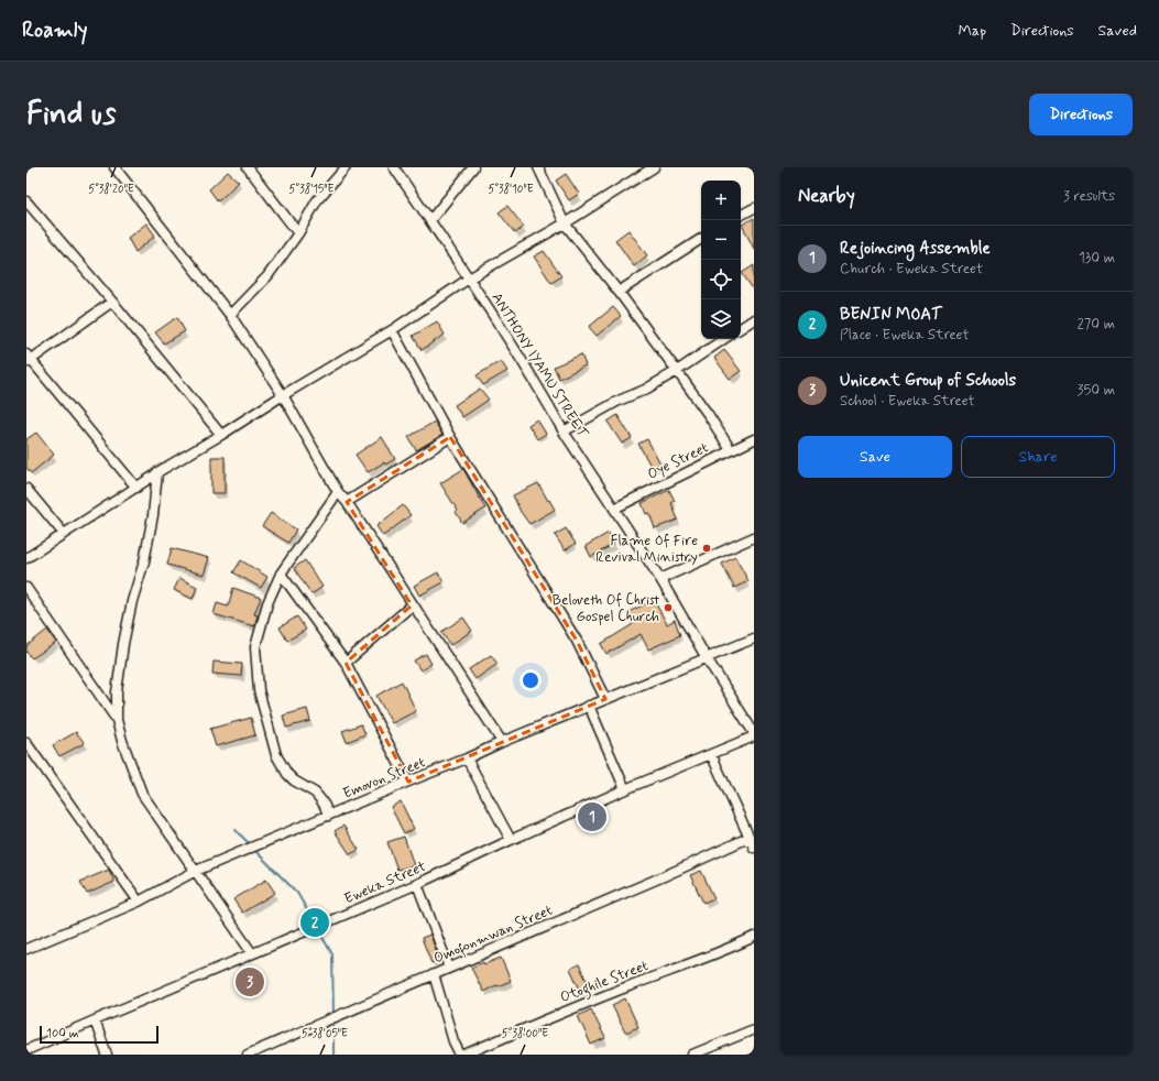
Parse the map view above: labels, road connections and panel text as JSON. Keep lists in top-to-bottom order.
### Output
{
  "streets": {
    "street": [
      "ANTHONY IYAMU STREET",
      "Oye Street",
      "Emovon Street",
      "Eweka Street",
      "Omofonmwan Street",
      "Otoghile Street"
    ]
  },
  "crossings": [
    ["ANTHONY IYAMU STREET", "Oye Street"]
  ],
  "places": ["Flame Of Fire Revival Ministry", "Beloveth Of Christ Gospel Church"],
  "scale_bar": "100 m",
  "page": {
    "header": "Roamly",
    "nav": ["Map", "Directions", "Saved"],
    "buttons": [
      "Directions",
      ["Save", "Share"]
    ],
    "title": "Find us",
    "heading": ["Nearby", "3 results"],
    "map_buttons": ["+", "−"],
    "list": [
      {
        "mark": "1",
        "name": "Rejoincing Assemble",
        "note": "Church · Eweka Street",
        "value": "130 m"
      },
      {
        "mark": "2",
        "name": "BENIN MOAT",
        "note": "Place · Eweka Street",
        "value": "270 m"
      },
      {
        "mark": "3",
        "name": "Unicent Group of Schools",
        "note": "School · Eweka Street",
        "value": "350 m"
      }
    ],
    "pins": ["1", "2", "3"],
    "scale": "100 m"
  },
  "coordinates": [
    "5°38'10\"E",
    "5°38'20\"E",
    "5°38'15\"E",
    "5°38'05\"E",
    "5°38'00\"E"
  ]
}
